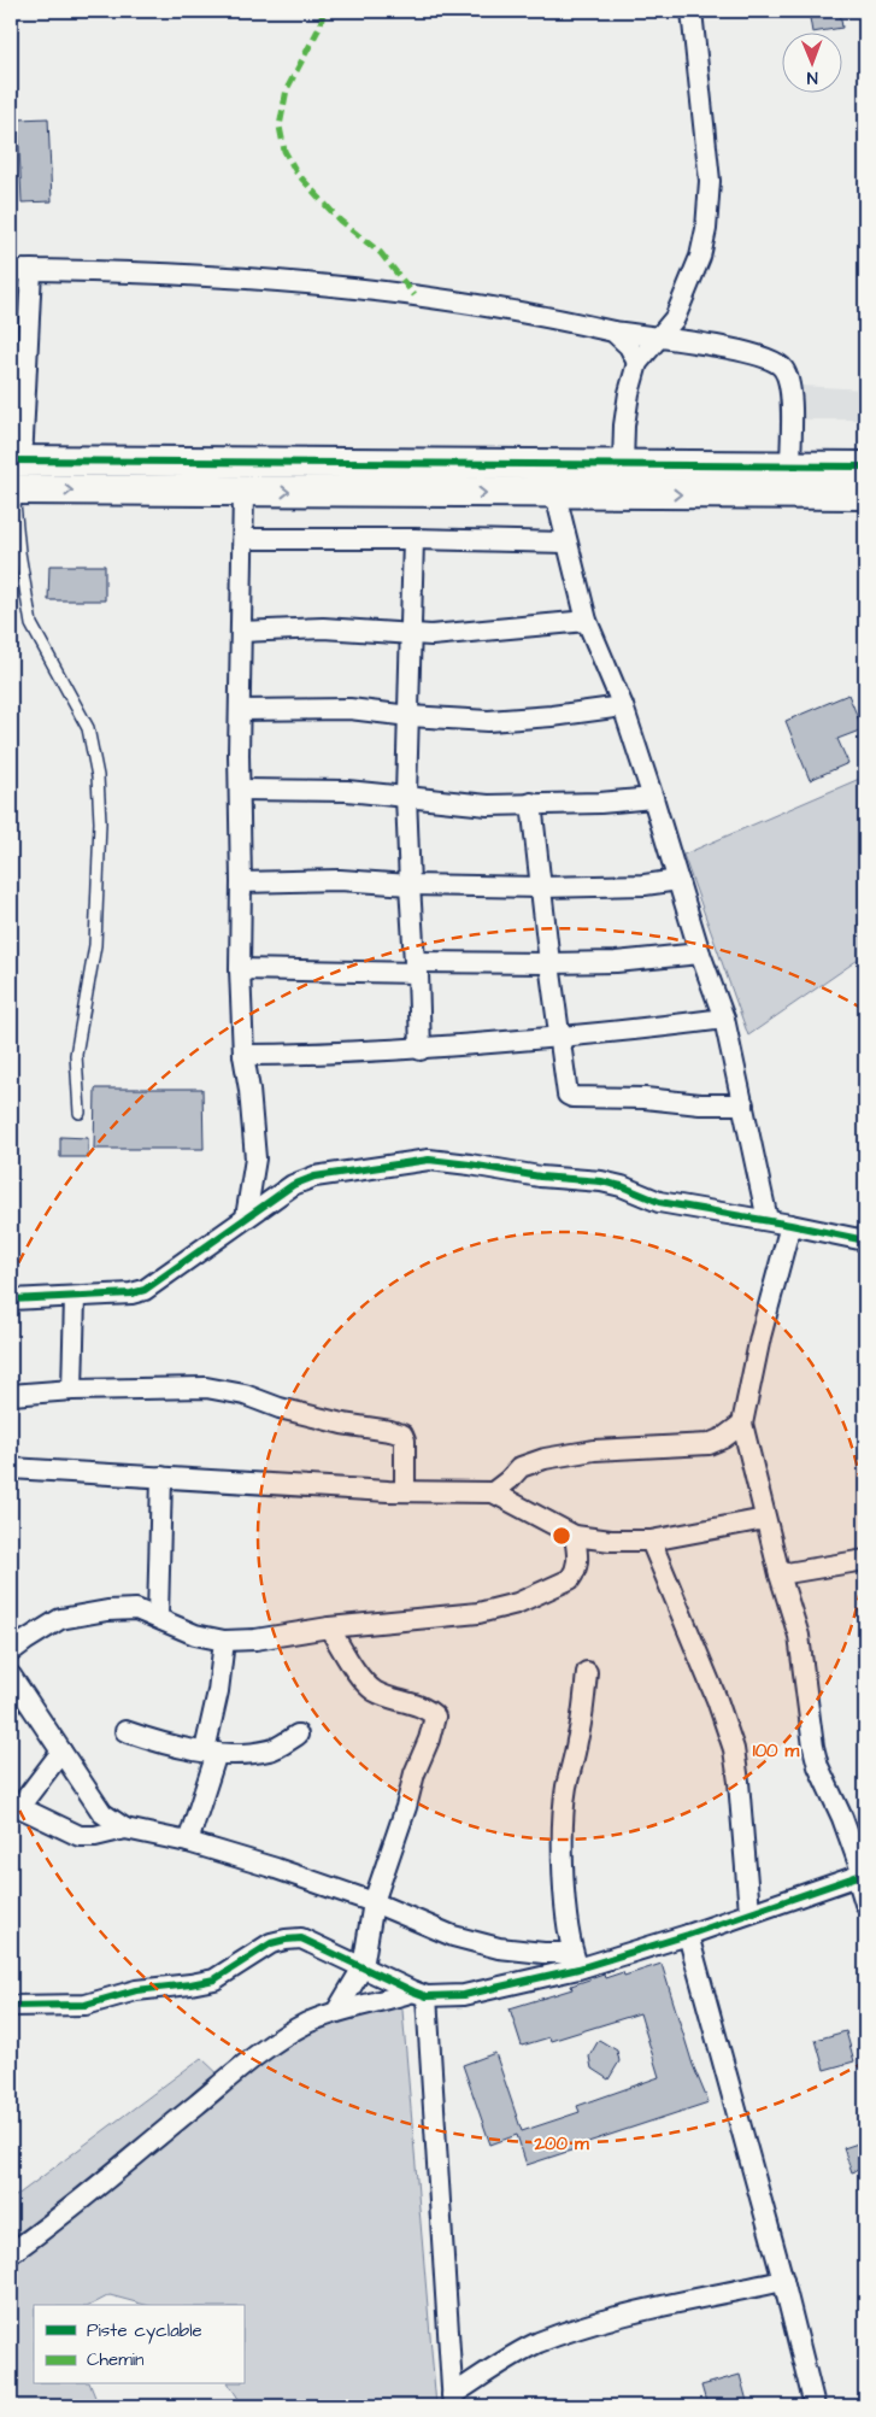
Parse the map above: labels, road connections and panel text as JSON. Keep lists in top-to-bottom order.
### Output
{
  "legend": ["Piste cyclable", "Chemin"],
  "north": "bottom",
  "rings": ["100 m", "200 m"]
}
